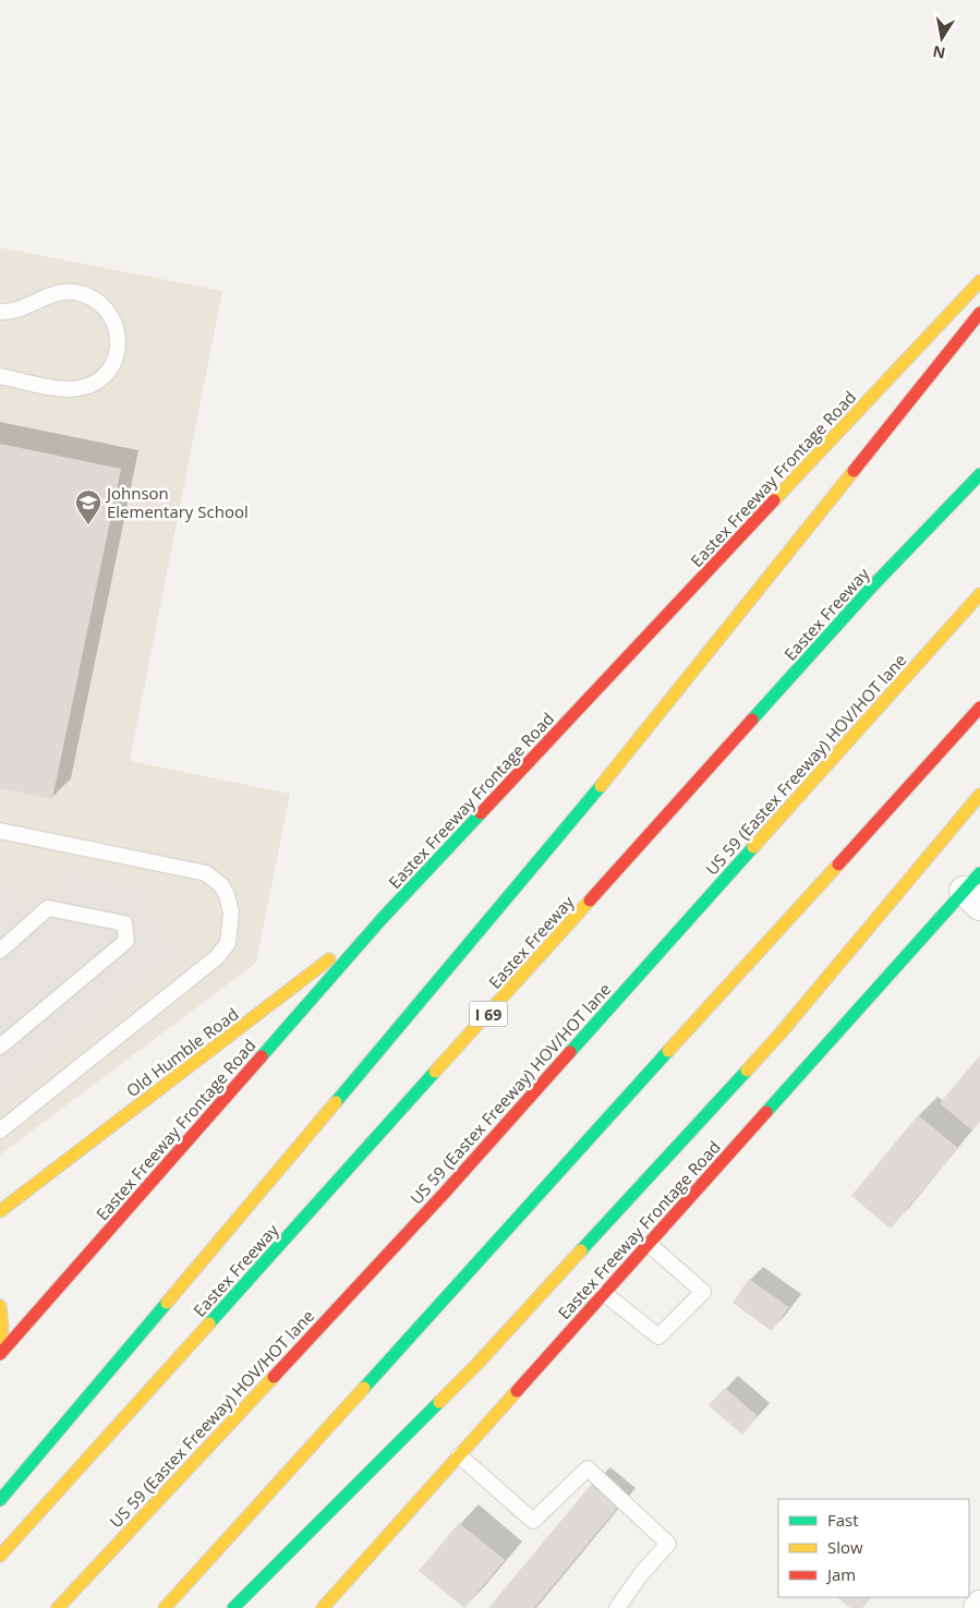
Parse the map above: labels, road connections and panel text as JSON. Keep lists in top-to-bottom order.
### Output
{
  "streets": {
    "main road": [
      "Eastex Freeway Frontage Road",
      "Eastex Freeway",
      "US 59 (Eastex Freeway) HOV/HOT lane",
      "I 69",
      "Old Humble Road"
    ]
  },
  "crossings": [
    ["Eastex Freeway Frontage Road", "Old Humble Road"]
  ],
  "places": {
    "school or university": ["Johnson Elementary School"]
  },
  "legend": ["Fast", "Slow", "Jam"],
  "north": "bottom"
}
